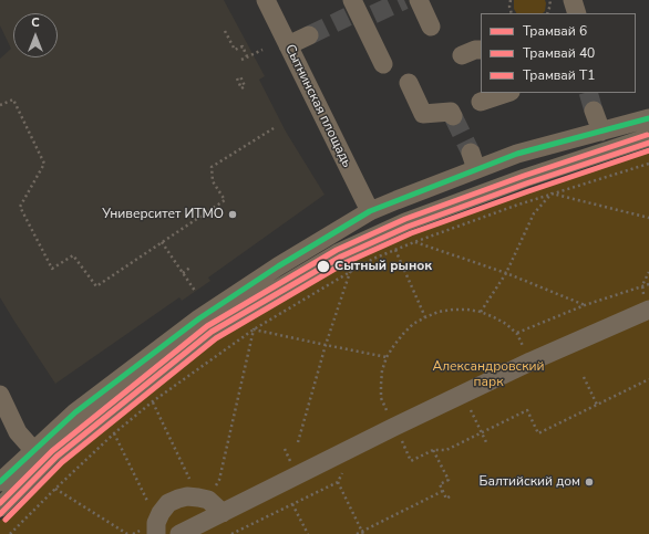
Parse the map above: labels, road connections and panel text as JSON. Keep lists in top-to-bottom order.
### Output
{
  "streets": {
    "street": ["Сытнинская площадь"]
  },
  "parks": ["Александровский парк"],
  "places": ["Университет ИТМО", "Сытный рынок", "Балтийский дом"],
  "lines": ["tram line Т1", "tram line 6", "tram line 40"],
  "legend": ["Трамвай 6", "Трамвай 40", "Трамвай Т1"],
  "north": "top"
}
